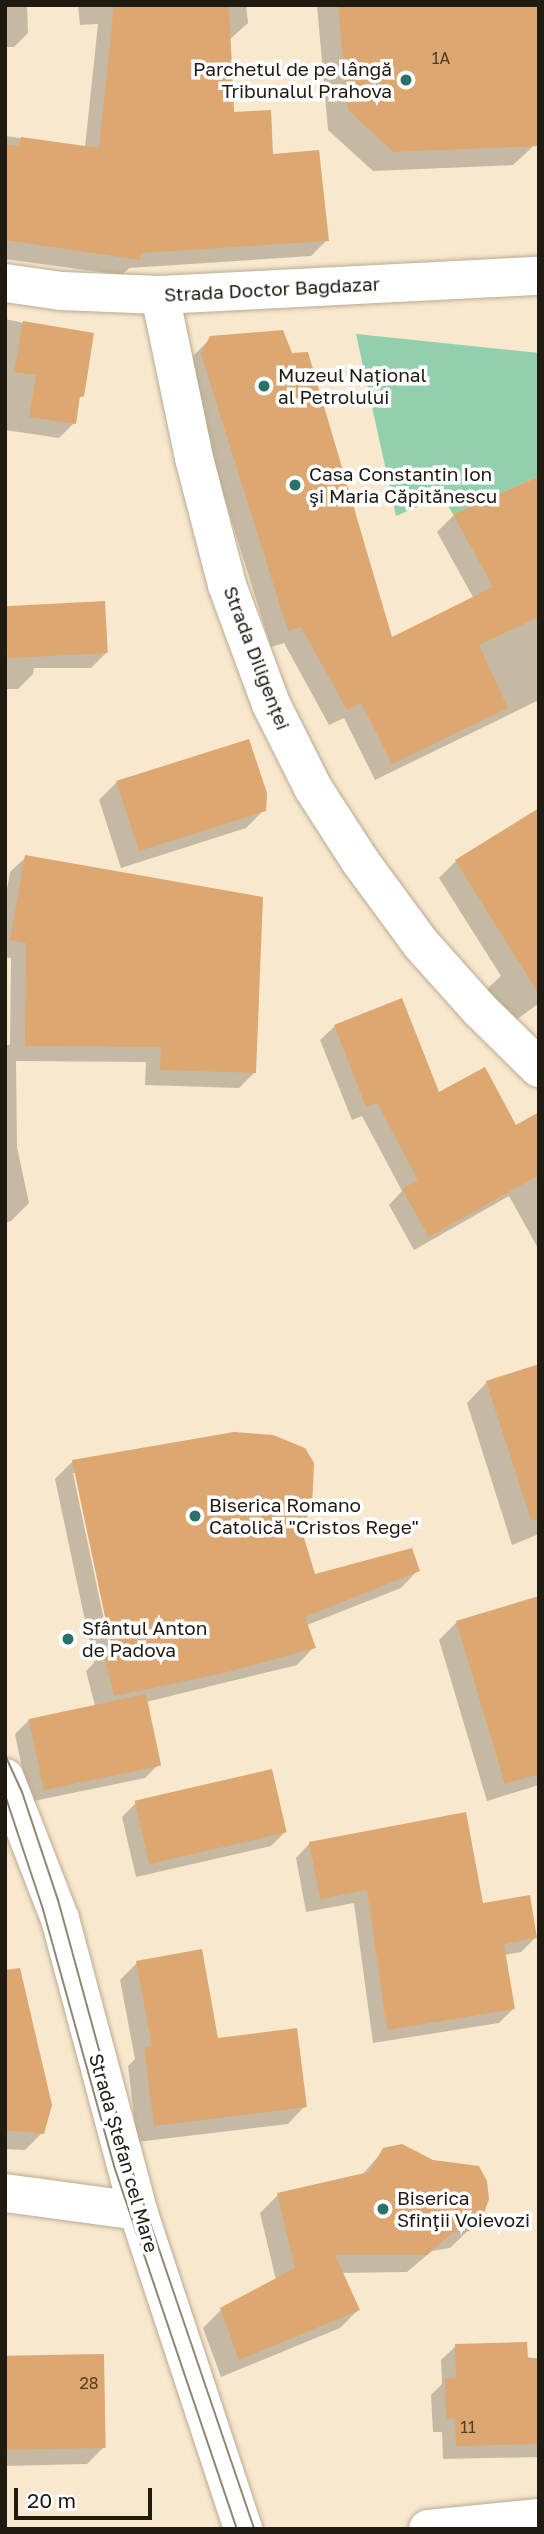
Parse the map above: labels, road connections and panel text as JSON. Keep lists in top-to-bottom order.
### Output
{
  "streets": {
    "street": ["Strada Doctor Bagdazar", "Strada Diligenței", "Strada Ștefan cel Mare"]
  },
  "crossings": [
    ["Strada Doctor Bagdazar", "Strada Diligenței"]
  ],
  "places": [
    "Parchetul de pe lângă Tribunalul Prahova",
    "Muzeul Național al Petrolului",
    "Casa Constantin Ion şi Maria Căpitănescu",
    "Biserica Romano Catolică \"Cristos Rege\"",
    "Sfântul Anton de Padova",
    "Biserica Sfinţii Voievozi"
  ],
  "house_numbers": ["1A", "28", "11"],
  "scale_bar": "20 m"
}
